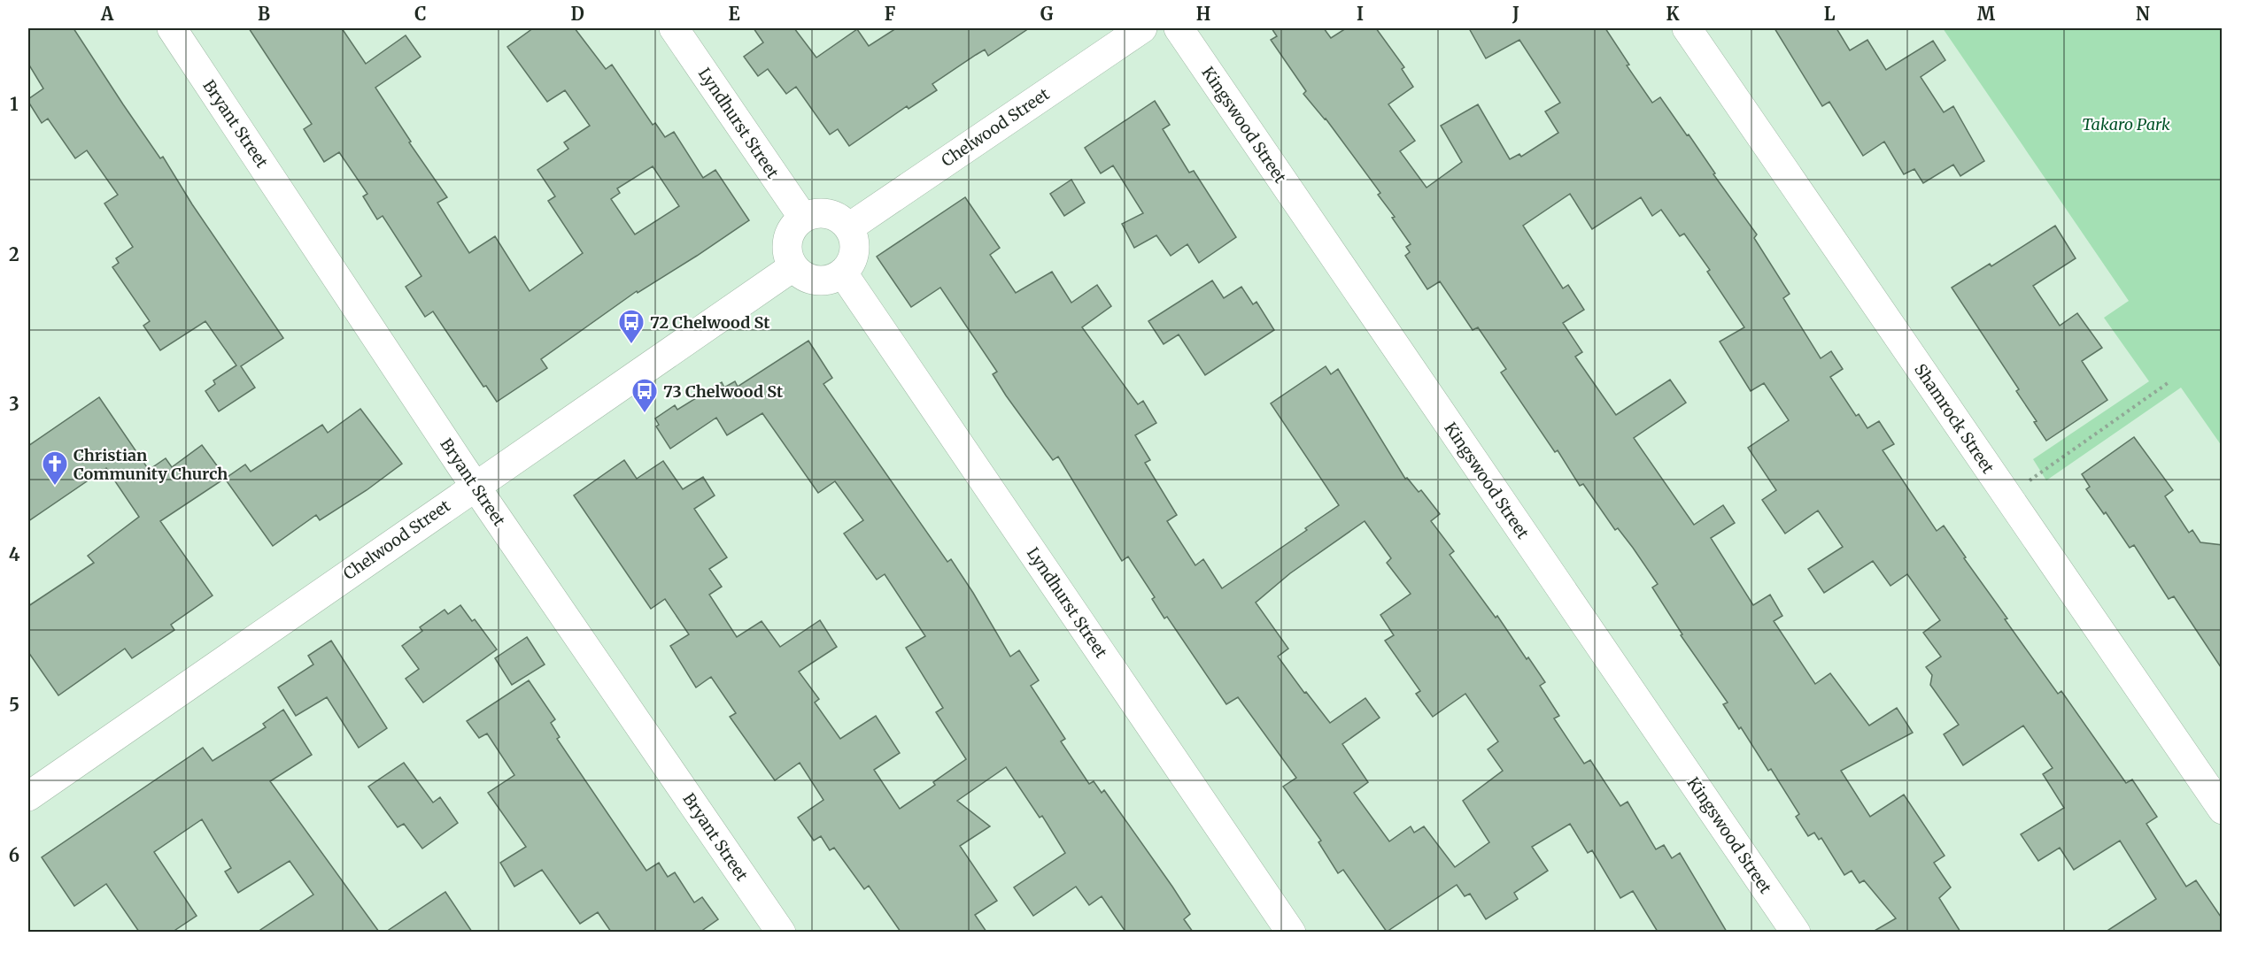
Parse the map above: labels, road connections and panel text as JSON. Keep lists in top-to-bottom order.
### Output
{
  "streets": {
    "street": [
      "Lyndhurst Street",
      "Bryant Street",
      "Kingswood Street",
      "Chelwood Street",
      "Shamrock Street"
    ]
  },
  "crossings": [
    ["Lyndhurst Street", "Chelwood Street"],
    ["Bryant Street", "Chelwood Street"]
  ],
  "parks": ["Takaro Park"],
  "places": {
    "bus stop": ["72 Chelwood St", "73 Chelwood St"],
    "church": ["Christian Community Church"]
  },
  "grid": {
    "columns": [
      "A",
      "B",
      "C",
      "D",
      "E",
      "F",
      "G",
      "H",
      "I",
      "J",
      "K",
      "L",
      "M",
      "N"
    ],
    "rows": [
      "1",
      "2",
      "3",
      "4",
      "5",
      "6"
    ]
  }
}
